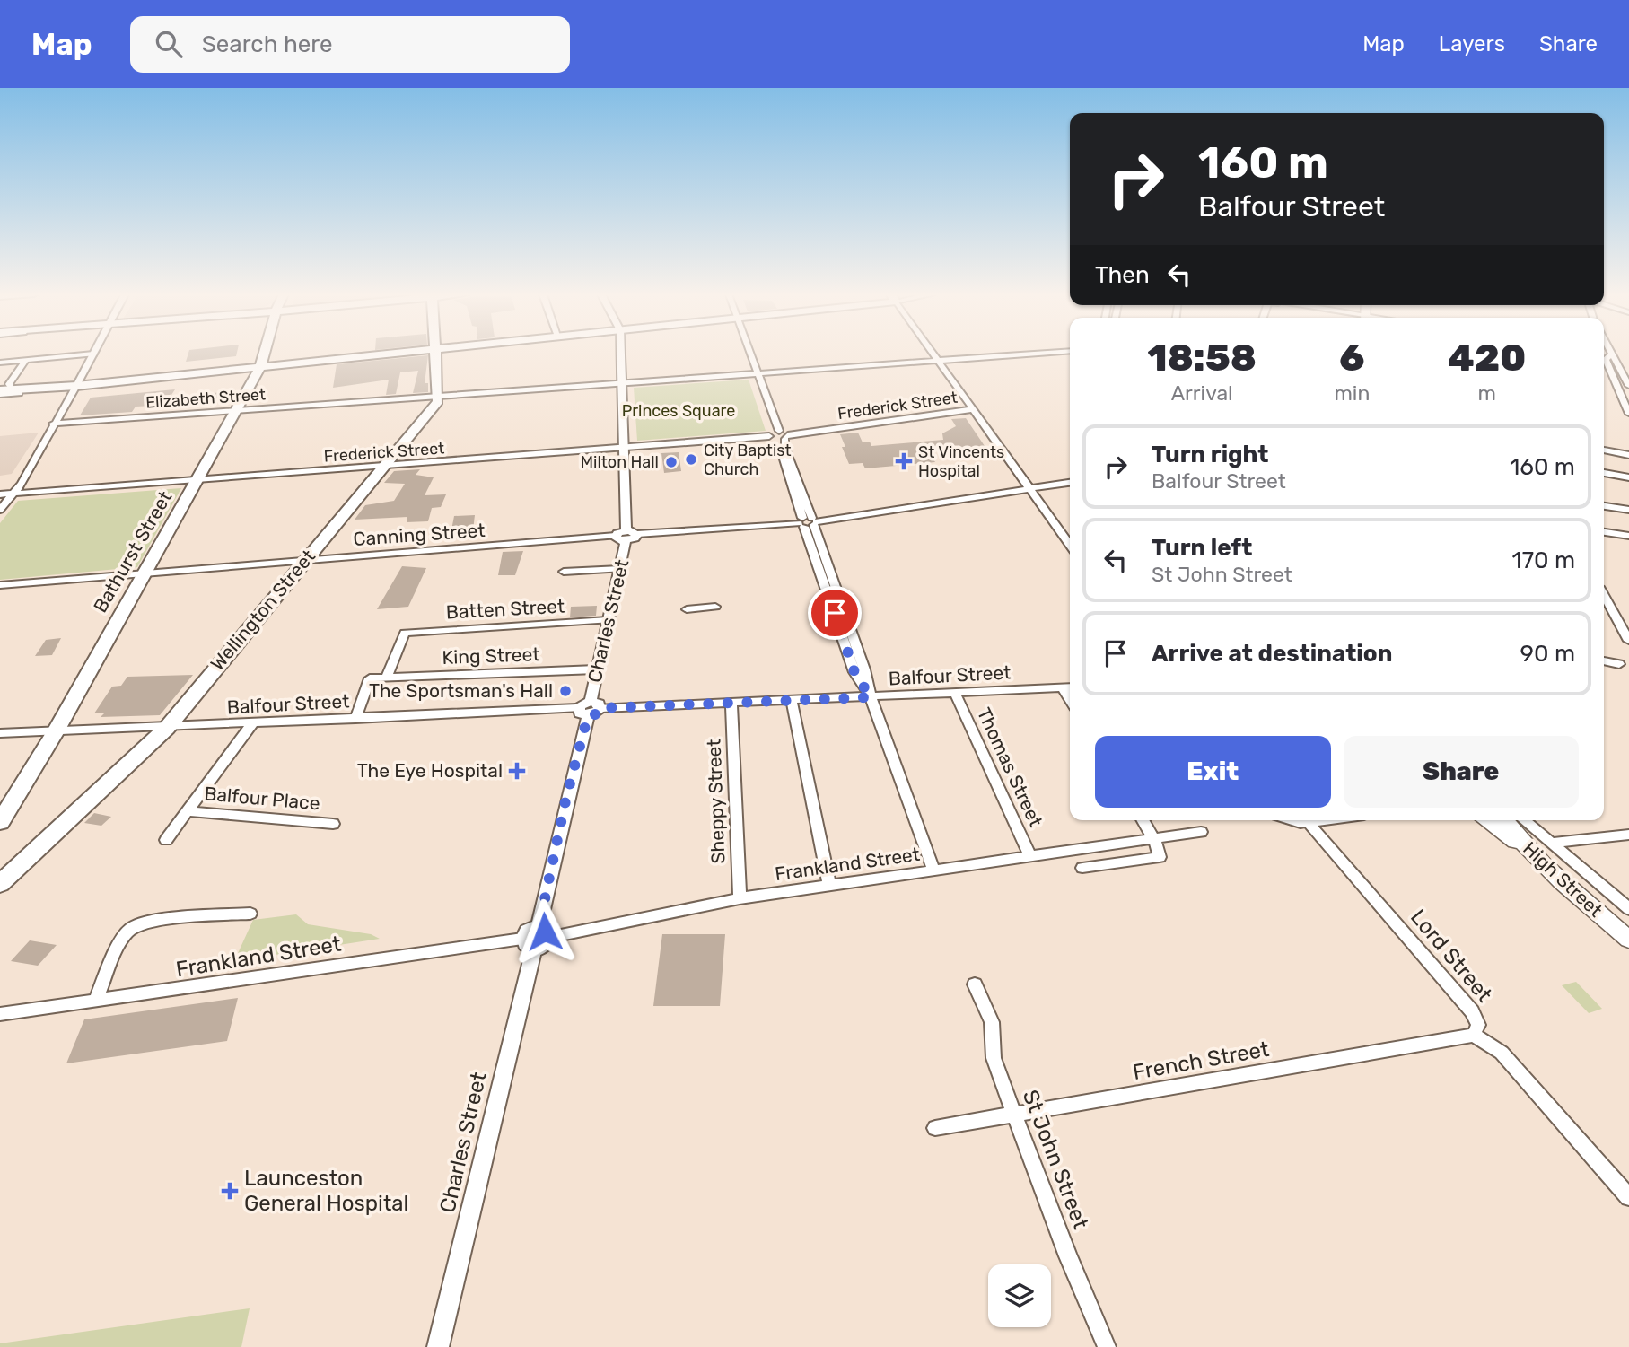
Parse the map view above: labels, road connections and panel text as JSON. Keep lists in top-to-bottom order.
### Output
{
  "streets": {
    "highway": ["Bathurst Street", "Wellington Street"],
    "main road": ["High Street"],
    "street": [
      "Elizabeth Street",
      "Frederick Street",
      "Canning Street",
      "Batten Street",
      "Charles Street",
      "King Street",
      "Balfour Street",
      "Thomas Street",
      "Balfour Place",
      "Sheppy Street",
      "Frankland Street",
      "Lord Street",
      "French Street",
      "St John Street"
    ]
  },
  "crossings": [
    ["Elizabeth Street", "Bathurst Street"],
    ["Elizabeth Street", "Wellington Street"],
    ["Elizabeth Street", "Charles Street"],
    ["Frederick Street", "Bathurst Street"],
    ["Frederick Street", "Wellington Street"],
    ["Frederick Street", "Charles Street"],
    ["Canning Street", "Bathurst Street"],
    ["Canning Street", "Wellington Street"],
    ["Canning Street", "Charles Street"],
    ["Bathurst Street", "Balfour Street"],
    ["Batten Street", "Charles Street"],
    ["Batten Street", "King Street"],
    ["Wellington Street", "Balfour Street"],
    ["Charles Street", "King Street"],
    ["Charles Street", "Balfour Street"],
    ["Charles Street", "Frankland Street"],
    ["Balfour Street", "Thomas Street"],
    ["Balfour Street", "Balfour Place"],
    ["Balfour Street", "Sheppy Street"],
    ["Thomas Street", "Frankland Street"],
    ["Sheppy Street", "Frankland Street"],
    ["Lord Street", "French Street"],
    ["French Street", "St John Street"]
  ],
  "parks": ["Princes Square"],
  "places": {
    "other": ["City Baptist Church", "Milton Hall", "The Sportsman's Hall"],
    "health": ["St Vincents Hospital", "The Eye Hospital", "Launceston General Hospital"]
  },
  "page": {
    "header": "Map",
    "search": "Search here",
    "nav": ["Map", "Layers", "Share"],
    "turn": ["160 m", "Balfour Street"],
    "then": "Then",
    "eta": [
      "18:58",
      "Arrival",
      "6",
      "min",
      "420",
      "m"
    ],
    "list": [
      {
        "name": "Turn right",
        "note": "Balfour Street",
        "value": "160 m"
      },
      {
        "name": "Turn left",
        "note": "St John Street",
        "value": "170 m"
      },
      {
        "name": "Arrive at destination",
        "value": "90 m"
      }
    ],
    "buttons": ["Exit", "Share"]
  }
}
